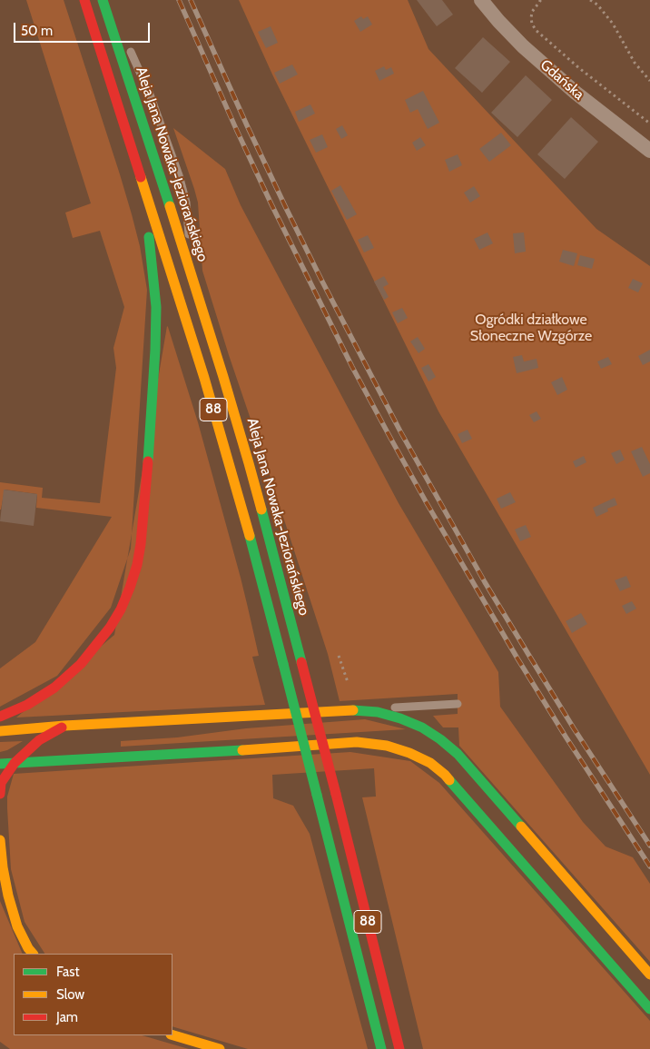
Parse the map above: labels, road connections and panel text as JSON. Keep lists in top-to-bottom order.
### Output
{
  "streets": {
    "main road": ["Aleja Jana Nowaka-Jeziorańskiego", "88"],
    "street": ["Gdańska"]
  },
  "parks": ["Ogródki działkowe Słoneczne Wzgórze"],
  "legend": ["Fast", "Slow", "Jam"],
  "scale_bar": "50 m"
}
